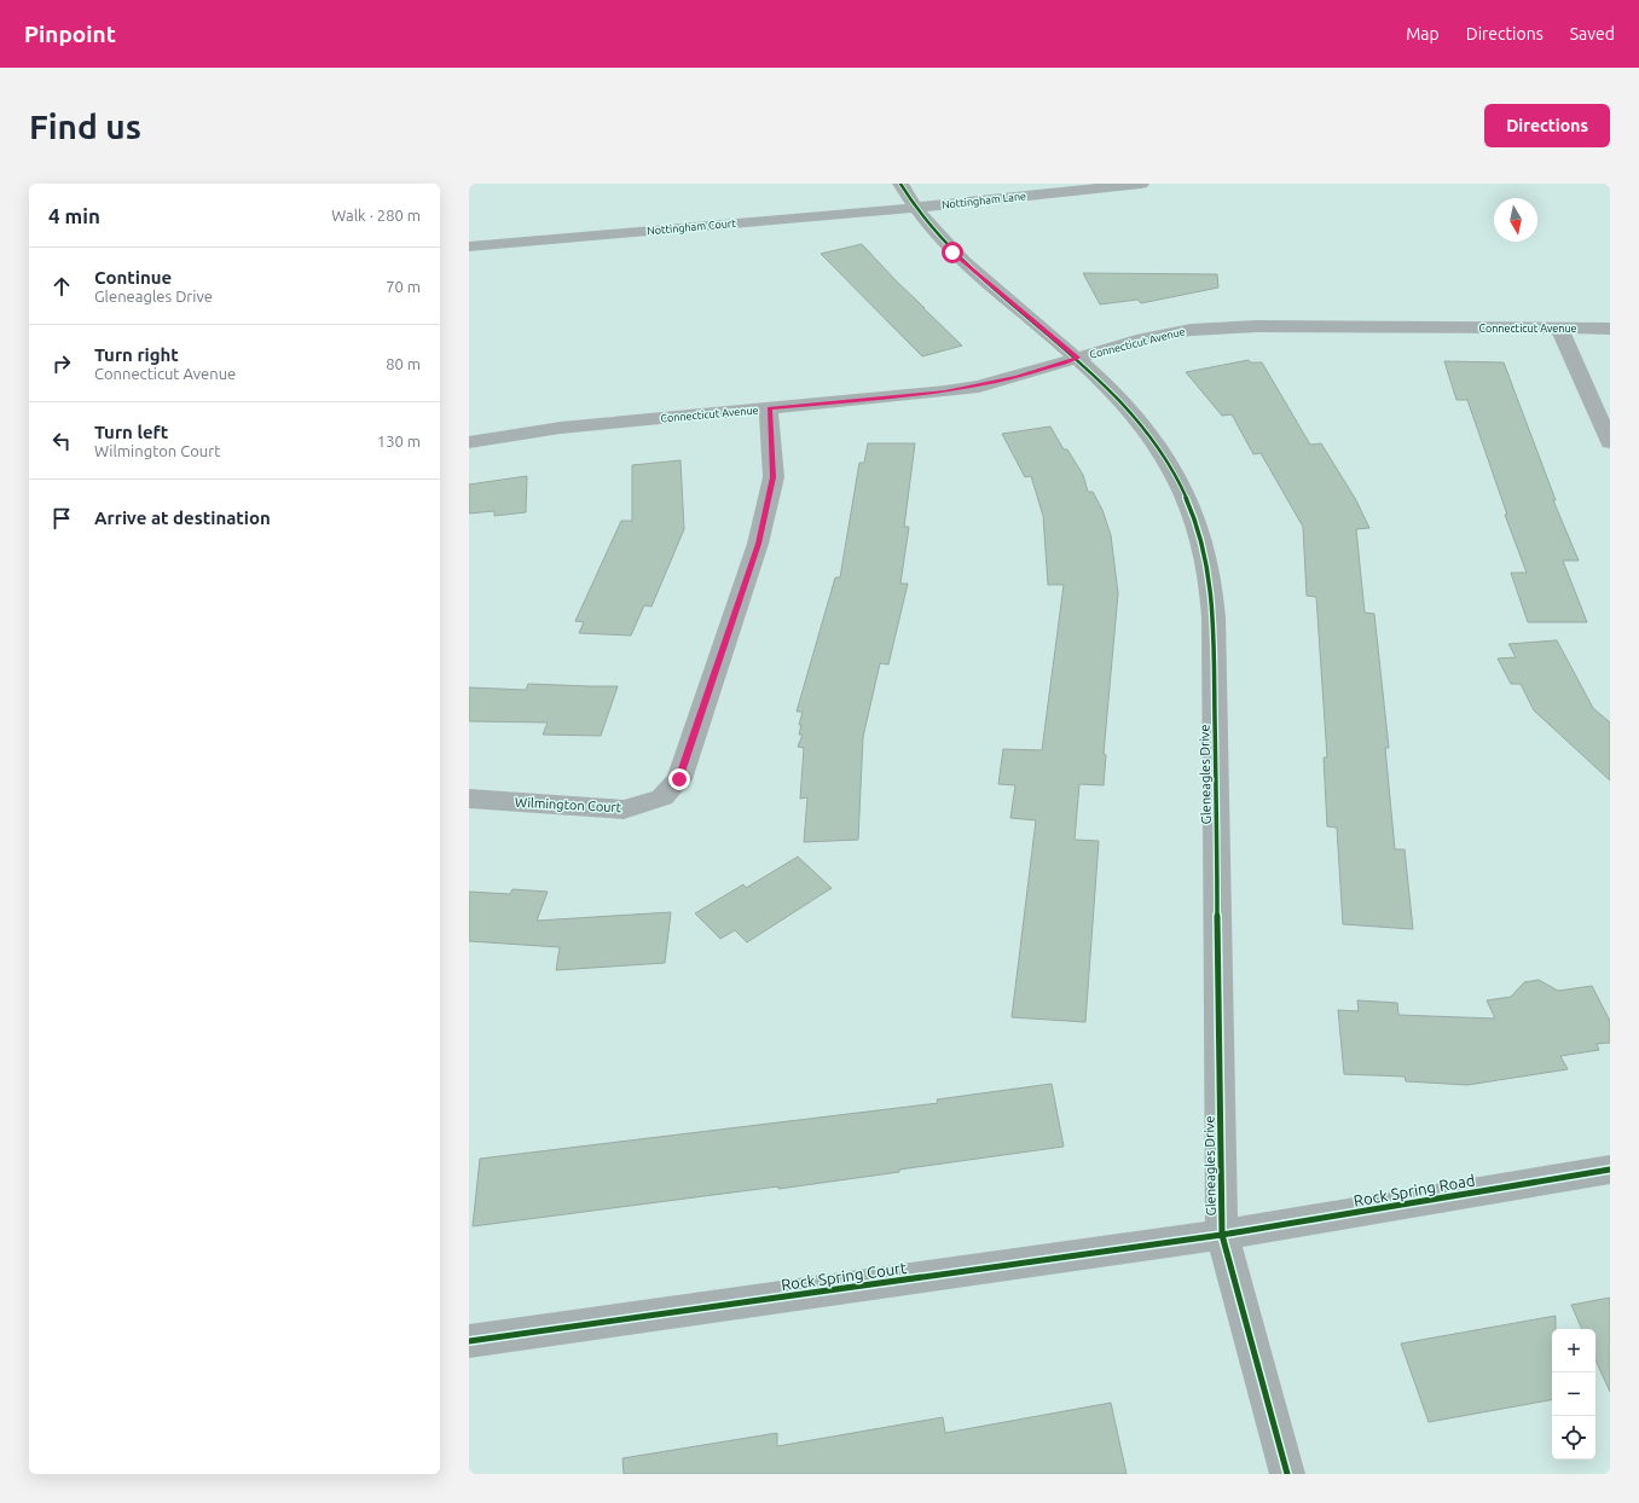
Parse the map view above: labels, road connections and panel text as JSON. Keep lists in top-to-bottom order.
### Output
{
  "streets": {
    "street": [
      "Nottingham Lane",
      "Nottingham Court",
      "Connecticut Avenue",
      "Gleneagles Drive",
      "Wilmington Court",
      "Rock Spring Road",
      "Rock Spring Court"
    ]
  },
  "crossings": [
    ["Nottingham Lane", "Nottingham Court"],
    ["Nottingham Lane", "Gleneagles Drive"],
    ["Nottingham Court", "Gleneagles Drive"],
    ["Connecticut Avenue", "Gleneagles Drive"],
    ["Connecticut Avenue", "Wilmington Court"],
    ["Gleneagles Drive", "Rock Spring Road"],
    ["Gleneagles Drive", "Rock Spring Court"],
    ["Rock Spring Road", "Rock Spring Court"]
  ],
  "north": "bottom",
  "page": {
    "header": "Pinpoint",
    "nav": ["Map", "Directions", "Saved"],
    "buttons": "Directions",
    "title": "Find us",
    "heading": ["4 min", "Walk · 280 m"],
    "list": [
      ["Continue", "Gleneagles Drive", "70 m"],
      ["Turn right", "Connecticut Avenue", "80 m"],
      ["Turn left", "Wilmington Court", "130 m"],
      "Arrive at destination"
    ],
    "map_buttons": ["+", "−"]
  }
}
